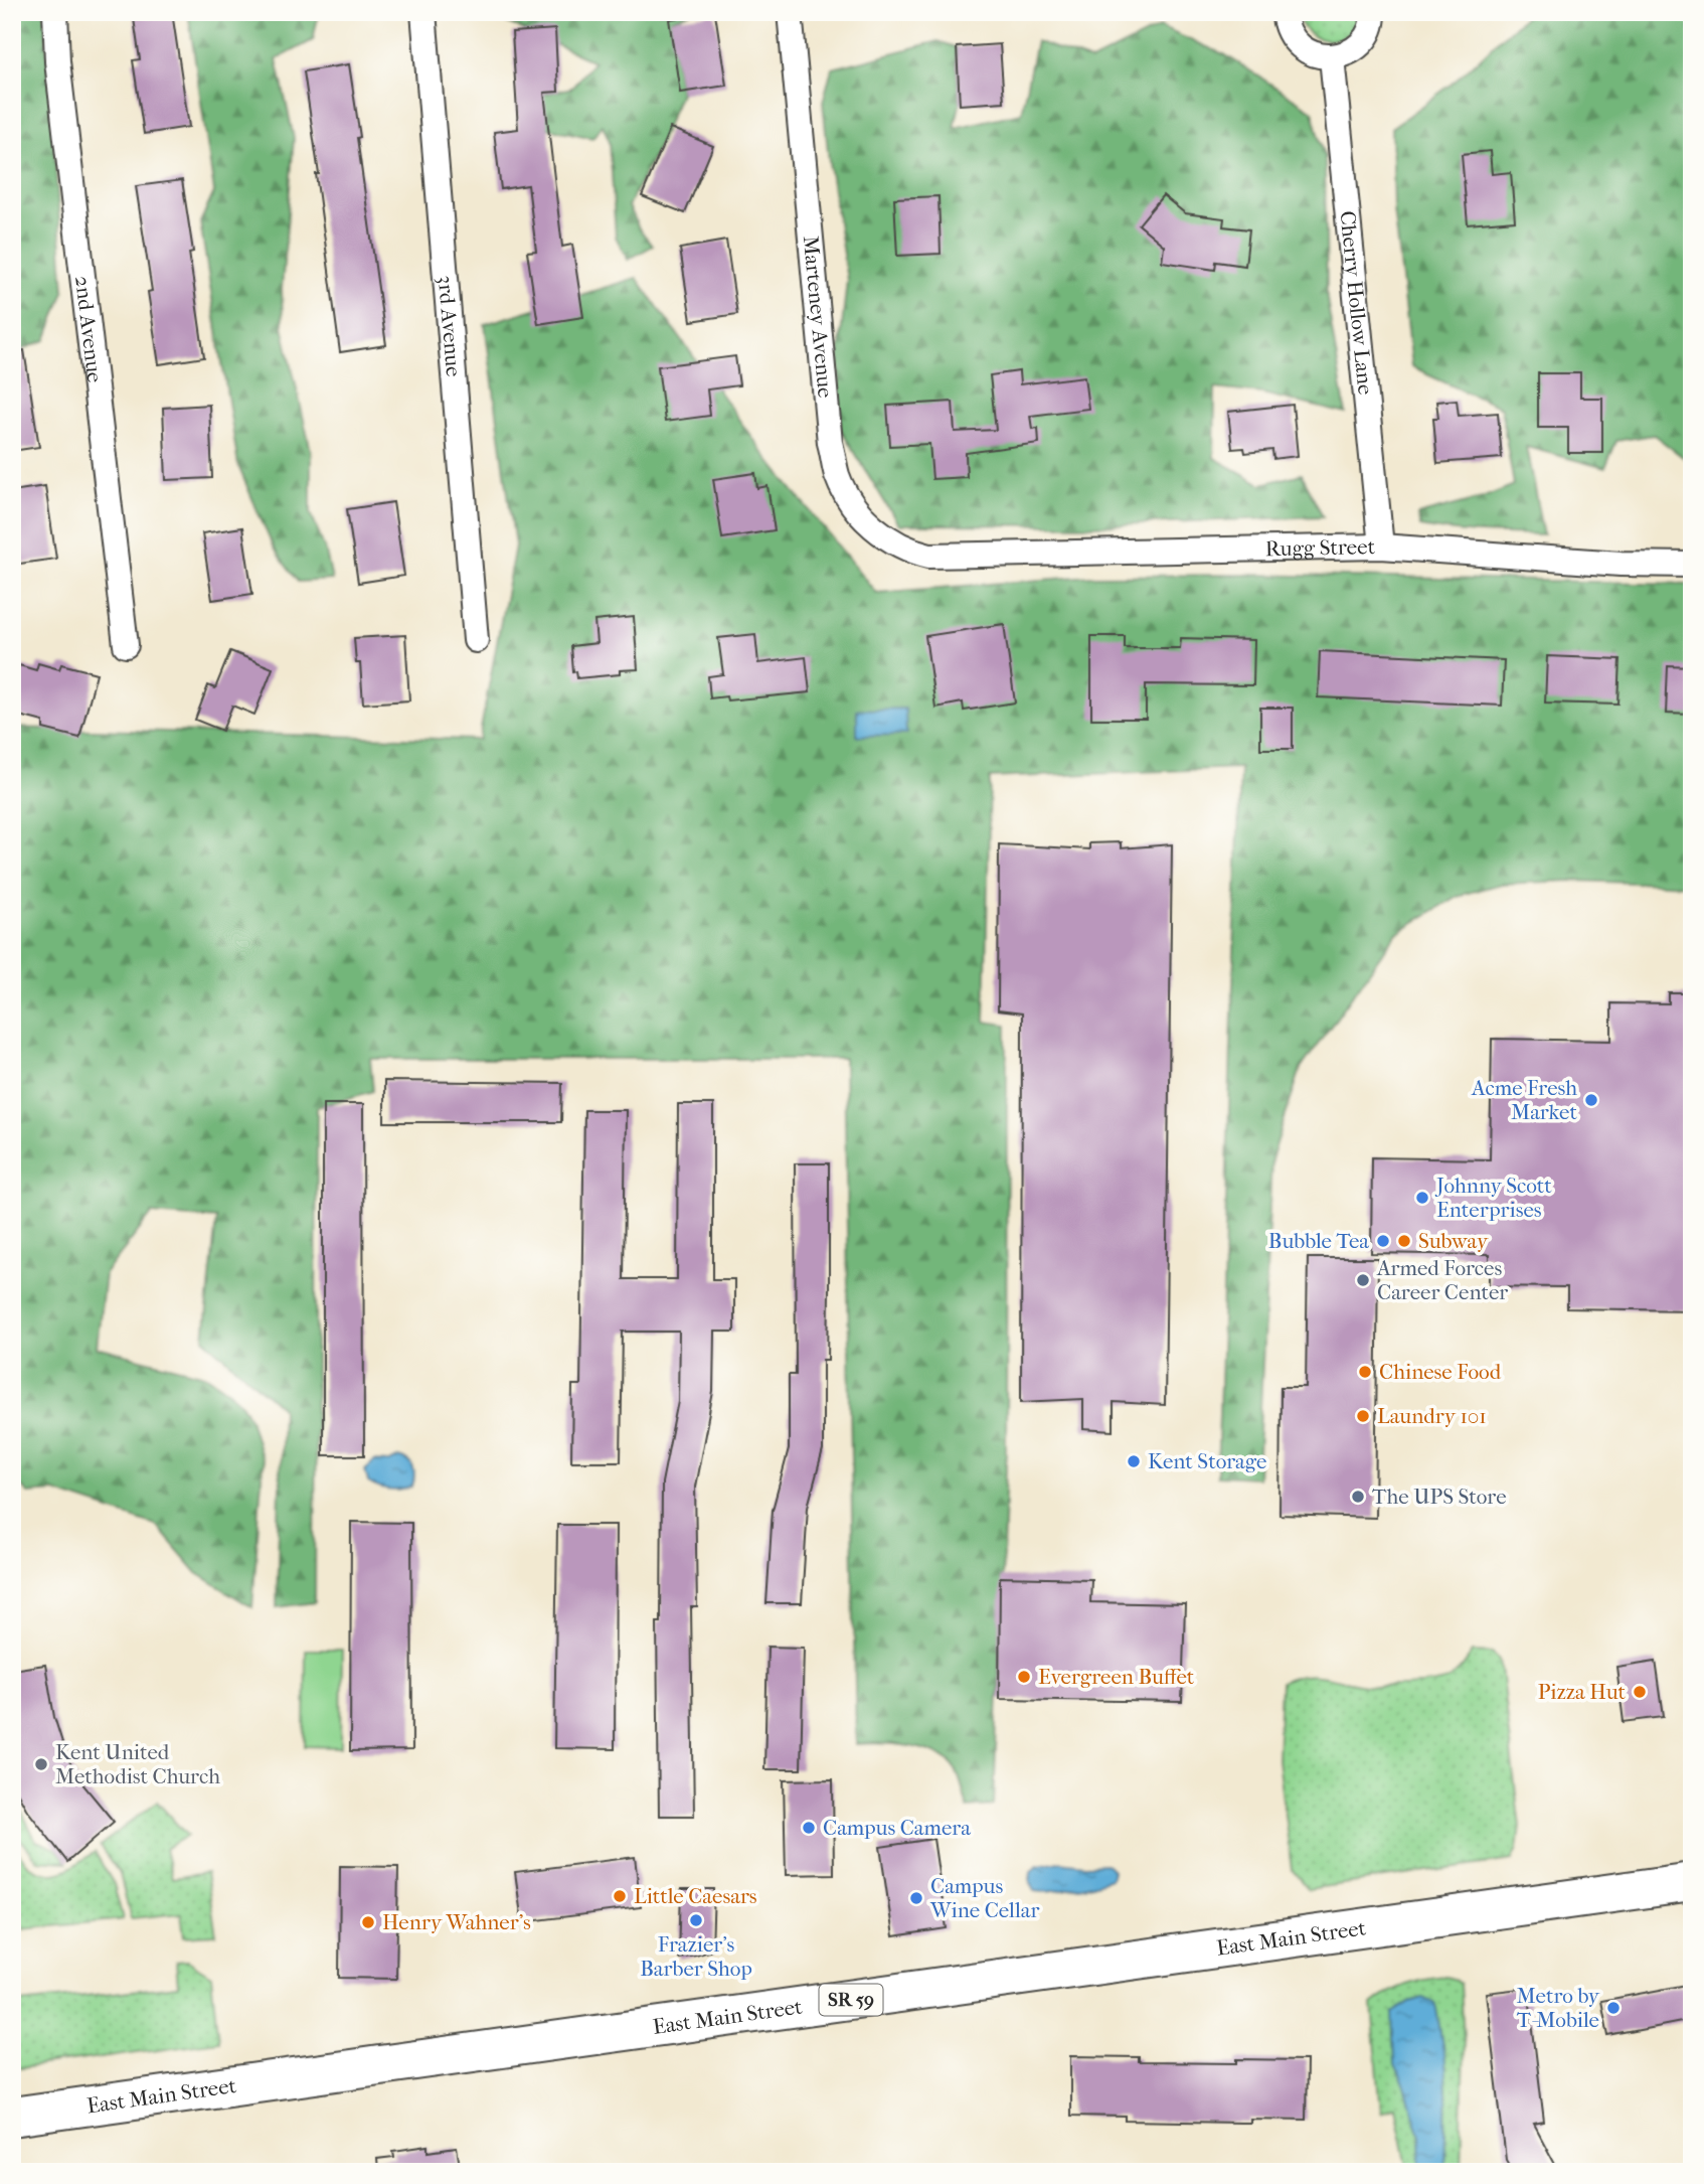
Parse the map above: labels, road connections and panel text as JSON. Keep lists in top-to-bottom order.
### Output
{
  "streets": {
    "main road": ["East Main Street", "SR 59"],
    "street": [
      "Cherry Hollow Lane",
      "Marteney Avenue",
      "3rd Avenue",
      "2nd Avenue",
      "Rugg Street"
    ]
  },
  "crossings": [
    ["Cherry Hollow Lane", "Rugg Street"],
    ["Marteney Avenue", "Rugg Street"]
  ],
  "places": [
    "Acme Fresh Market",
    "Johnny Scott Enterprises",
    "Bubble Tea",
    "Subway",
    "Armed Forces Career Center",
    "Chinese Food",
    "Laundry 101",
    "Kent Storage",
    "The UPS Store",
    "Evergreen Buffet",
    "Pizza Hut",
    "Kent United Methodist Church",
    "Campus Camera",
    "Little Caesars",
    "Campus Wine Cellar",
    "Frazier's Barber Shop",
    "Henry Wahner's",
    "Metro by T-Mobile"
  ]
}
